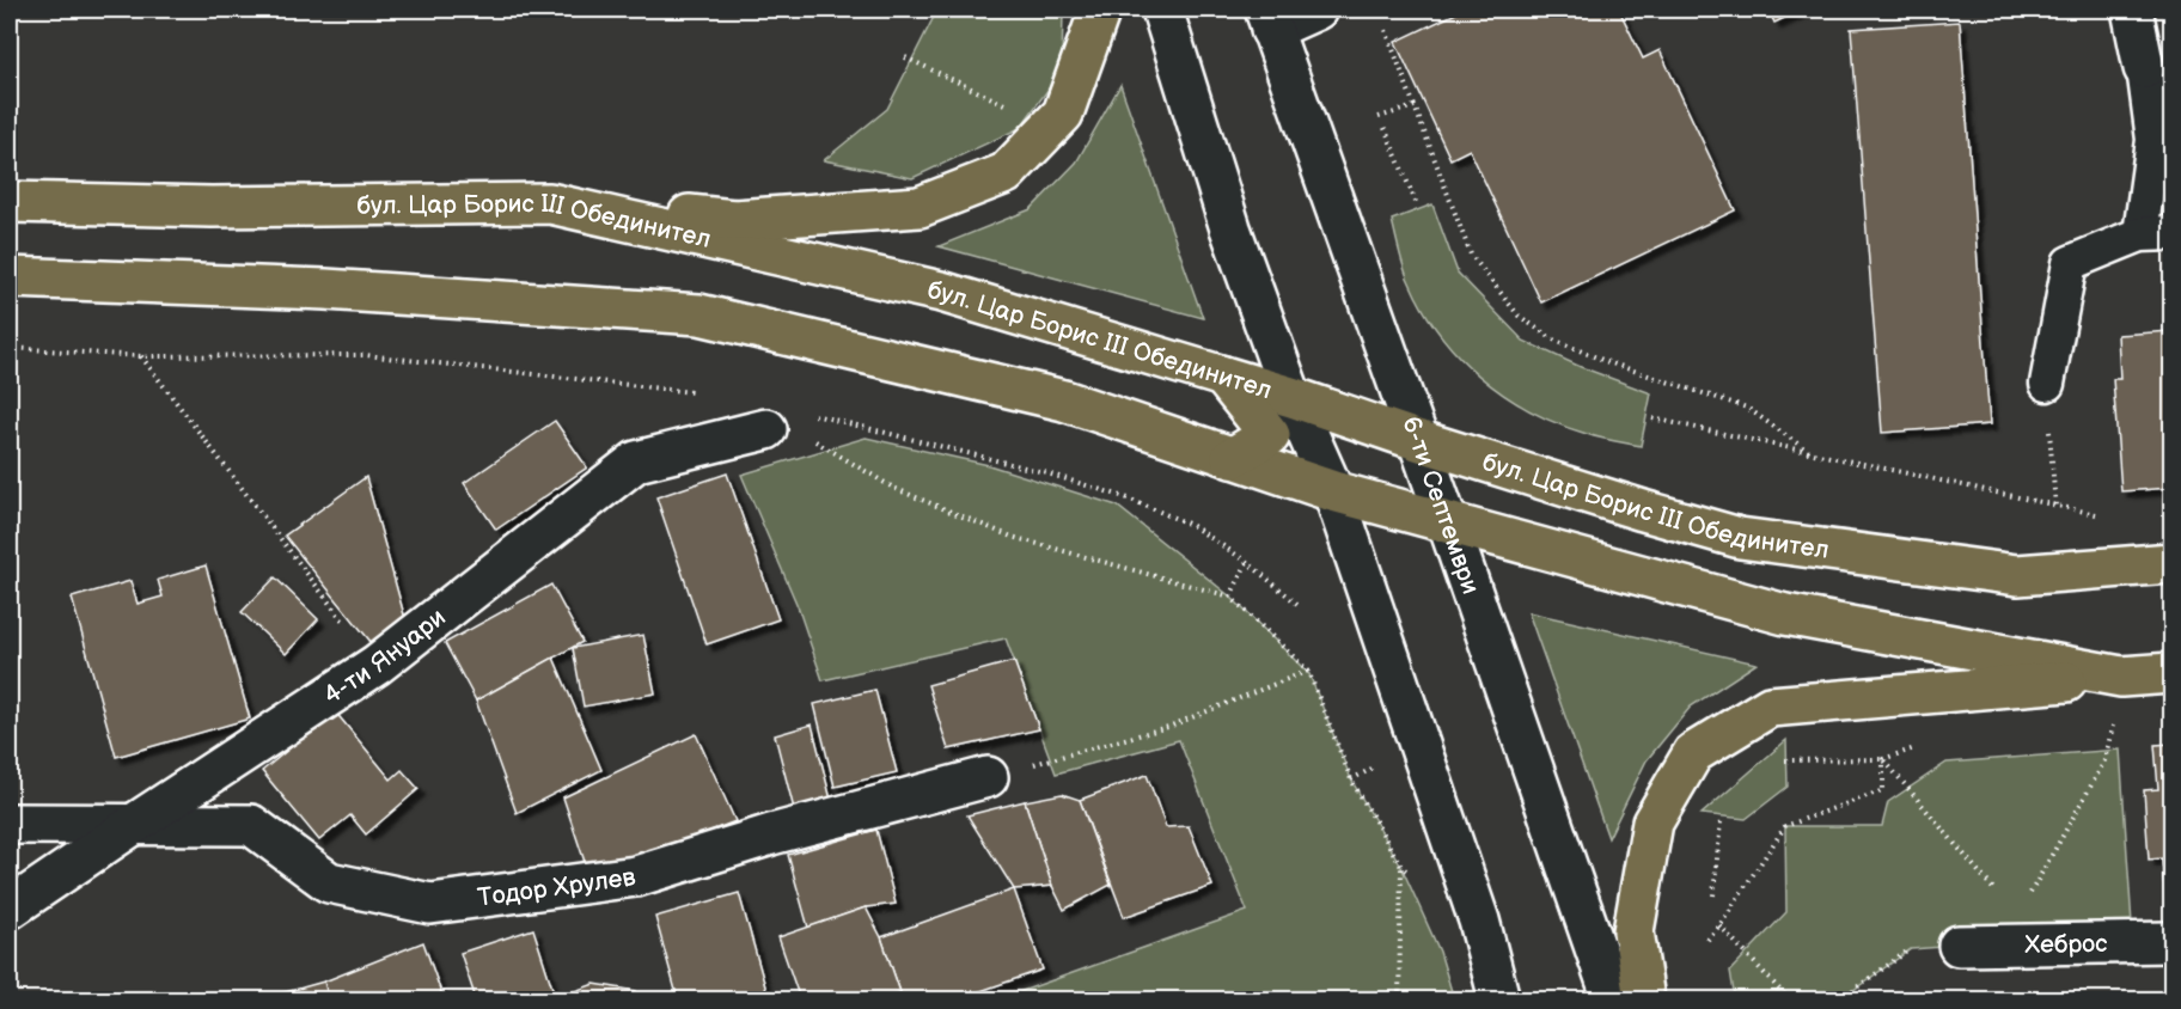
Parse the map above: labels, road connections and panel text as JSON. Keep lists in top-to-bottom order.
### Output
{
  "streets": {
    "main road": ["бул. Цар Борис III Обединител"],
    "street": [
      "6-ти Септември",
      "4-ти Януари",
      "Тодор Хрулев",
      "Хеброс"
    ]
  },
  "crossings": [
    ["бул. Цар Борис III Обединител", "6-ти Септември"],
    ["4-ти Януари", "Тодор Хрулев"]
  ]
}
